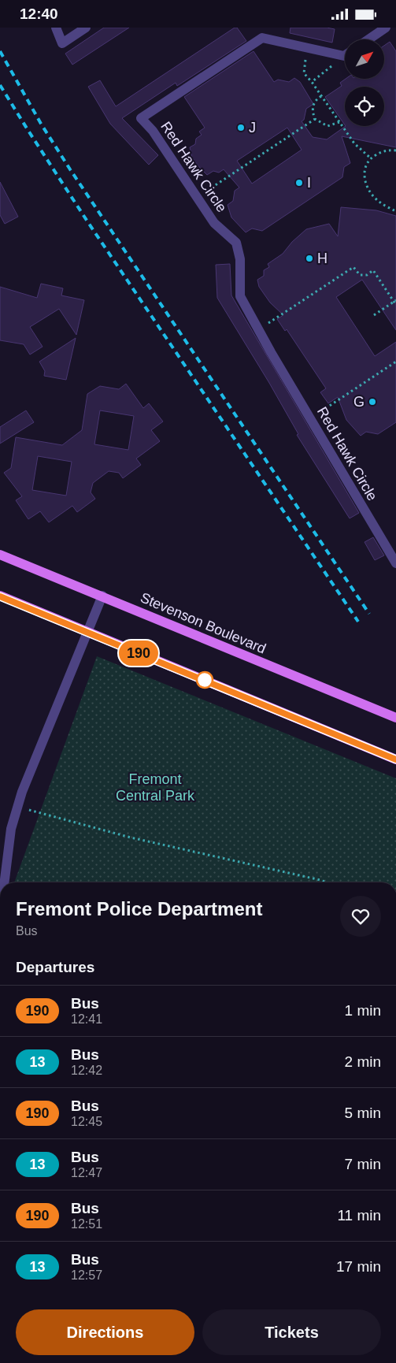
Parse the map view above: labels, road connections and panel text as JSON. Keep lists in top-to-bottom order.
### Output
{
  "streets": {
    "main road": ["Stevenson Boulevard"],
    "street": ["Red Hawk Circle"]
  },
  "parks": ["Fremont Central Park"],
  "places": [
    "J",
    "I",
    "H",
    "G"
  ],
  "lines": ["bus line 190"],
  "north": "top right",
  "page": {
    "status": "12:40",
    "on_map": "190",
    "heading": [
      ["Fremont Police Department", "Bus"],
      "Departures"
    ],
    "list": [
      {
        "mark": "190",
        "name": "Bus",
        "note": "12:41",
        "value": "1 min"
      },
      {
        "mark": "13",
        "name": "Bus",
        "note": "12:42",
        "value": "2 min"
      },
      {
        "mark": "190",
        "name": "Bus",
        "note": "12:45",
        "value": "5 min"
      },
      {
        "mark": "13",
        "name": "Bus",
        "note": "12:47",
        "value": "7 min"
      },
      {
        "mark": "190",
        "name": "Bus",
        "note": "12:51",
        "value": "11 min"
      },
      {
        "mark": "13",
        "name": "Bus",
        "note": "12:57",
        "value": "17 min"
      }
    ],
    "buttons": ["Directions", "Tickets"]
  }
}
